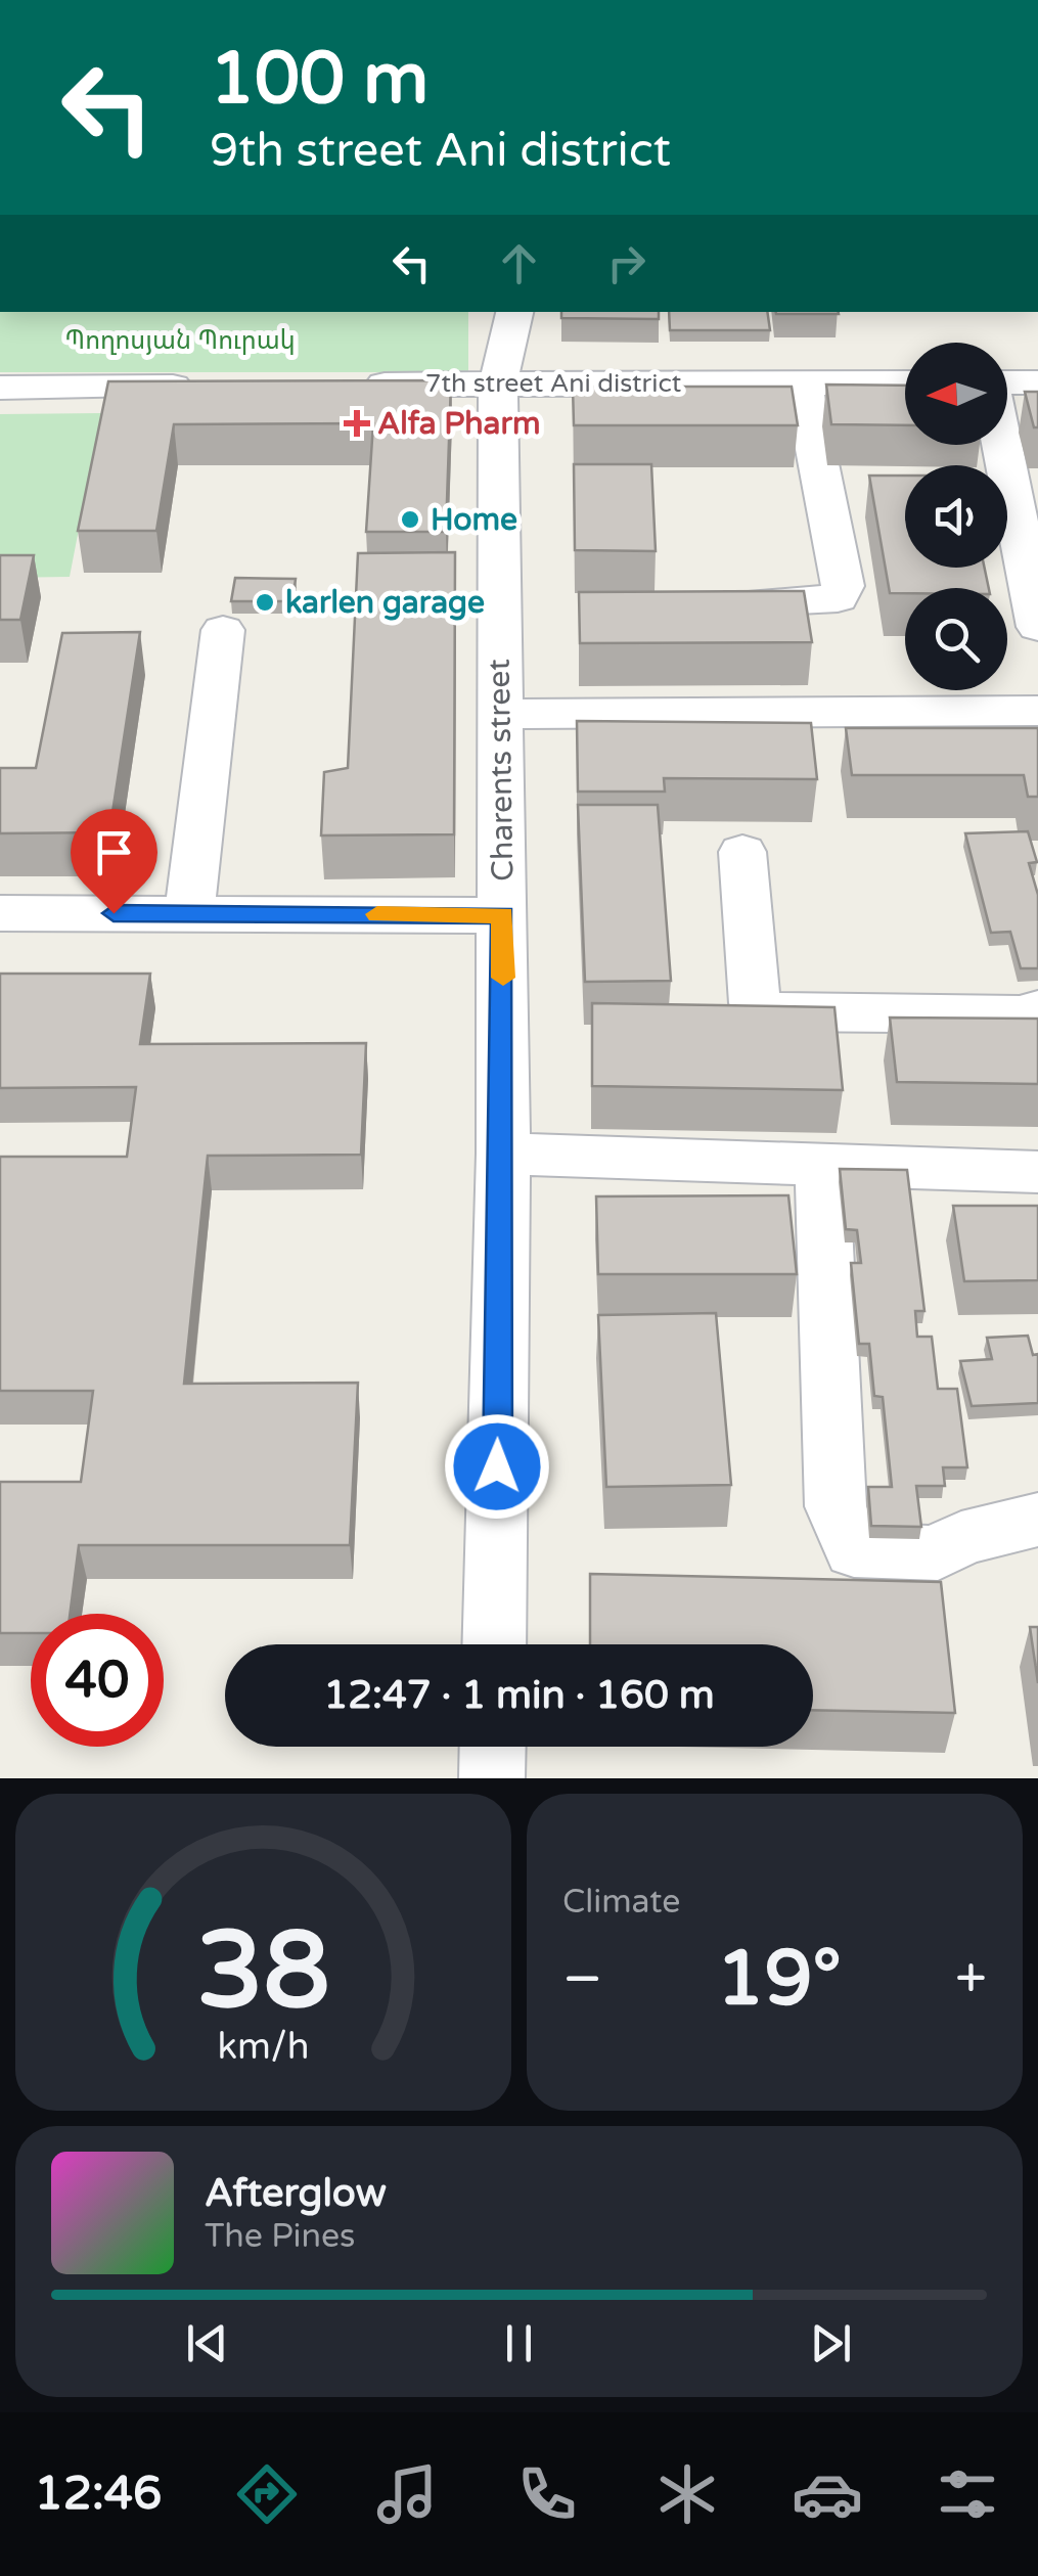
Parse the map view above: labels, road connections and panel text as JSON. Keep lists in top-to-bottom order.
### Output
{
  "streets": {
    "street": ["7th street Ani district", "Charents street"]
  },
  "crossings": [
    ["7th street Ani district", "Charents street"]
  ],
  "parks": ["Պողոսյան Պուրակ"],
  "places": {
    "health": ["Alfa Pharm"],
    "other": ["Home", "karlen garage"]
  },
  "north": "left",
  "page": {
    "turn": ["100 m", "9th street Ani district"],
    "limit": "40",
    "trip": "12:47 · 1 min · 160 m",
    "tile": "Climate",
    "heat": ["−", "19°", "+"],
    "song": ["Afterglow", "The Pines"],
    "tabs": "12:46",
    "gauge": ["38", "km/h"]
  }
}
